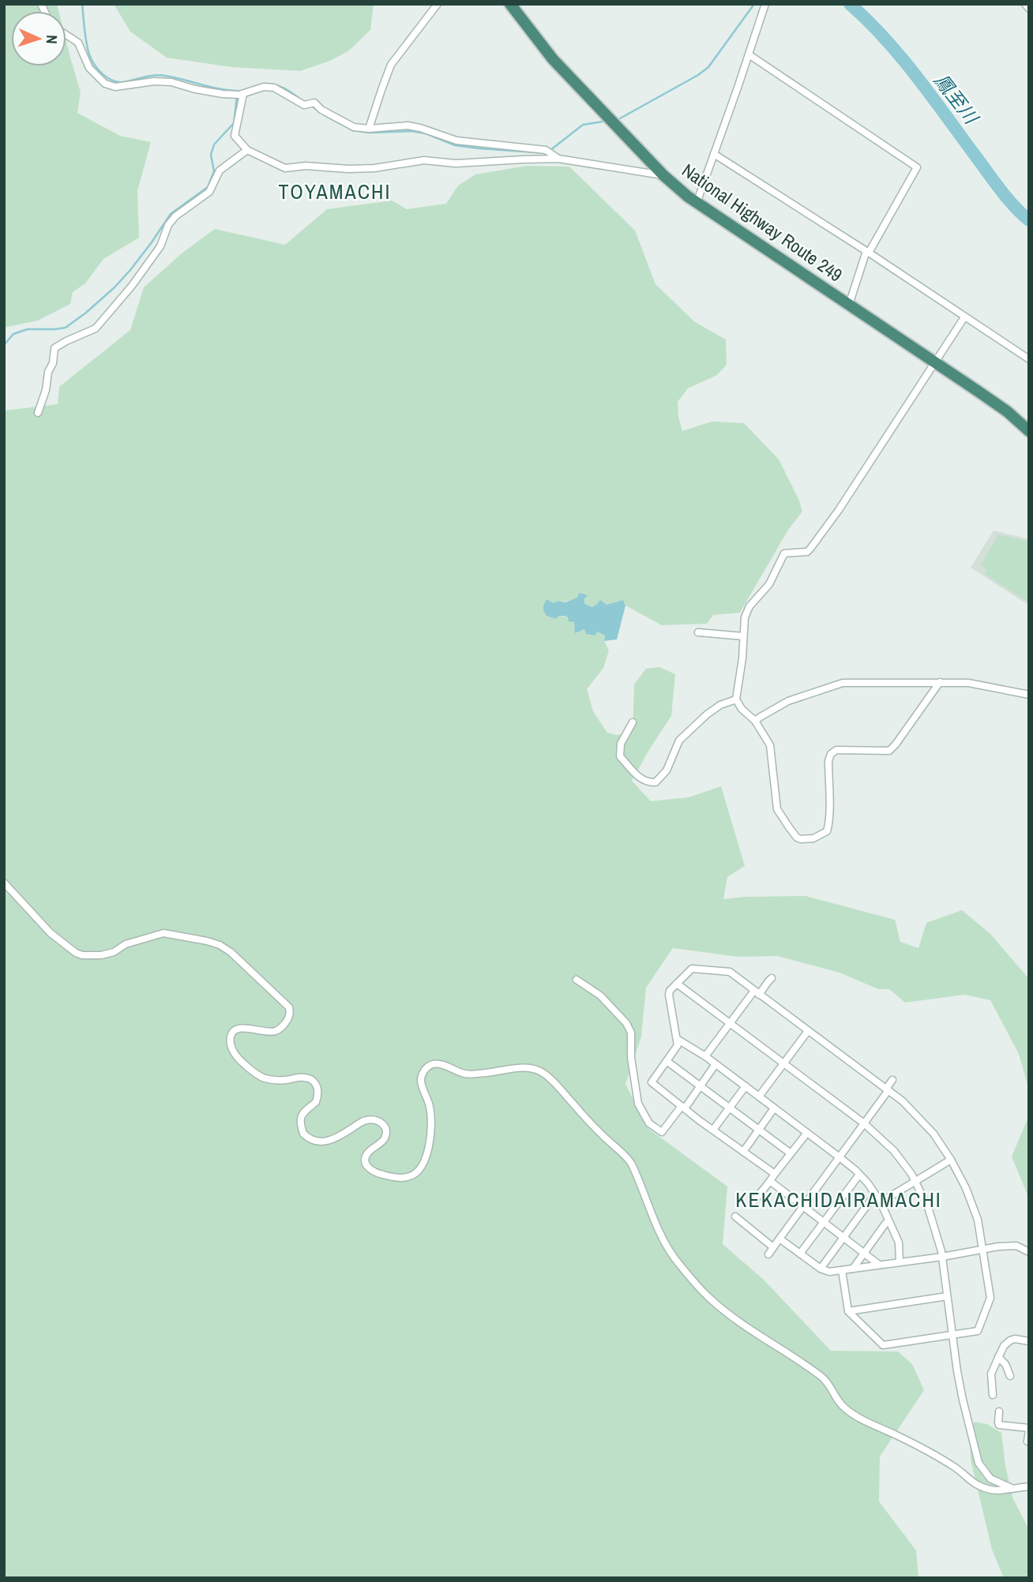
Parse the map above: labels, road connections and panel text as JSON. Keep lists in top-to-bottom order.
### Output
{
  "streets": {
    "highway": ["National Highway Route 249"]
  },
  "districts": ["TOYAMACHI", "KEKACHIDAIRAMACHI"],
  "water": ["鳳至川"],
  "north": "right"
}
